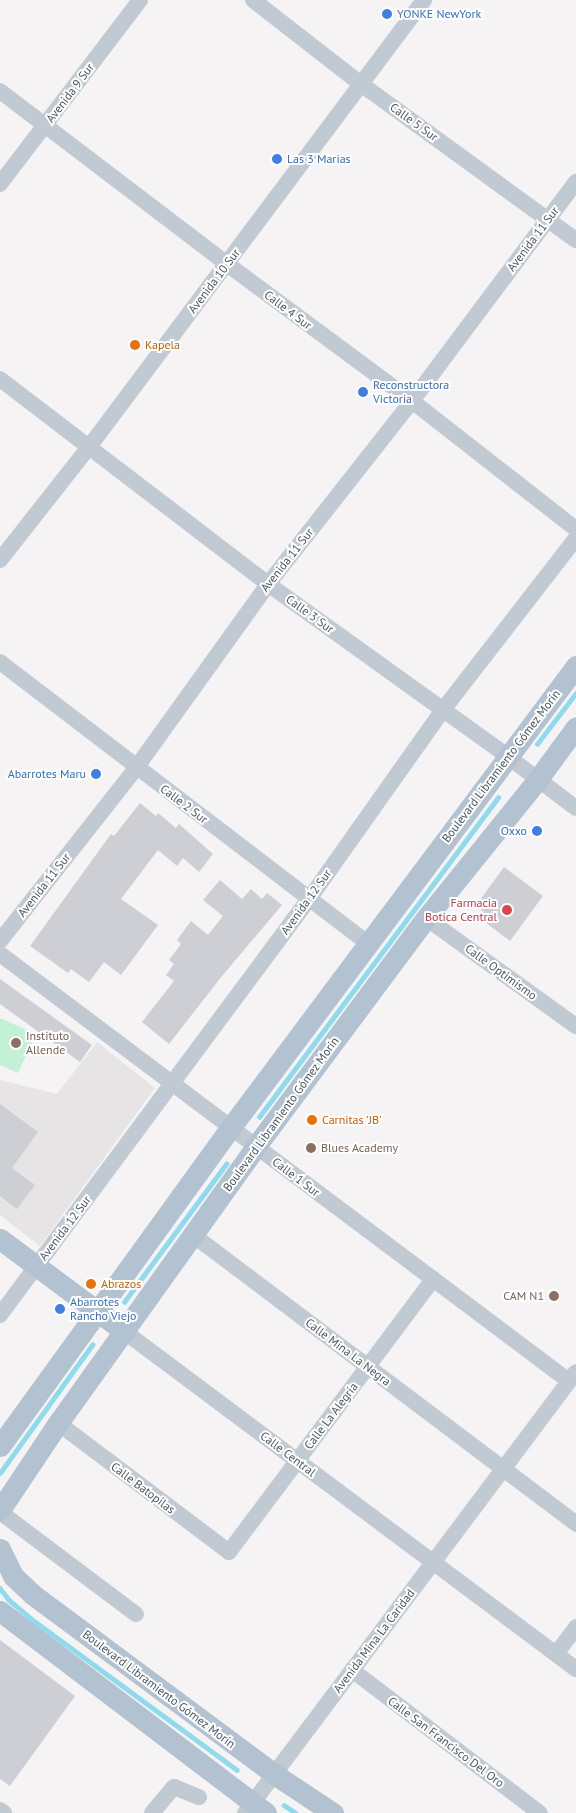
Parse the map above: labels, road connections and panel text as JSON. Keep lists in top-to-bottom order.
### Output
{
  "streets": {
    "main road": ["Boulevard Libramiento Gómez Morín", "Calle Central"],
    "street": [
      "Avenida 9 Sur",
      "Calle 5 Sur",
      "Avenida 11 Sur",
      "Avenida 10 Sur",
      "Calle 4 Sur",
      "Calle 3 Sur",
      "Calle 2 Sur",
      "Avenida 12 Sur",
      "Calle Optimismo",
      "Calle 1 Sur",
      "Calle Mina La Negra",
      "Calle La Alegría",
      "Calle Batopilas",
      "Avenida Mina La Caridad",
      "Calle San Francisco Del Oro"
    ]
  },
  "crossings": [
    ["Avenida 9 Sur", "Calle 4 Sur"],
    ["Calle 5 Sur", "Avenida 11 Sur"],
    ["Calle 5 Sur", "Avenida 10 Sur"],
    ["Avenida 11 Sur", "Calle 4 Sur"],
    ["Avenida 11 Sur", "Calle 3 Sur"],
    ["Avenida 11 Sur", "Calle 2 Sur"],
    ["Avenida 10 Sur", "Calle 4 Sur"],
    ["Avenida 10 Sur", "Calle 3 Sur"],
    ["Calle 3 Sur", "Boulevard Libramiento Gómez Morín"],
    ["Calle 3 Sur", "Avenida 12 Sur"],
    ["Boulevard Libramiento Gómez Morín", "Calle 2 Sur"],
    ["Boulevard Libramiento Gómez Morín", "Calle Optimismo"],
    ["Boulevard Libramiento Gómez Morín", "Calle 1 Sur"],
    ["Boulevard Libramiento Gómez Morín", "Calle Mina La Negra"],
    ["Boulevard Libramiento Gómez Morín", "Calle Central"],
    ["Boulevard Libramiento Gómez Morín", "Calle Batopilas"],
    ["Boulevard Libramiento Gómez Morín", "Avenida Mina La Caridad"],
    ["Calle 2 Sur", "Avenida 12 Sur"],
    ["Avenida 12 Sur", "Calle 1 Sur"],
    ["Avenida 12 Sur", "Calle Central"],
    ["Calle 1 Sur", "Calle La Alegría"],
    ["Calle 1 Sur", "Avenida Mina La Caridad"],
    ["Calle Mina La Negra", "Calle La Alegría"],
    ["Calle Mina La Negra", "Avenida Mina La Caridad"],
    ["Calle La Alegría", "Calle Central"],
    ["Calle La Alegría", "Calle Batopilas"],
    ["Calle Central", "Avenida Mina La Caridad"],
    ["Avenida Mina La Caridad", "Calle San Francisco Del Oro"]
  ],
  "places": [
    "YONKE NewYork",
    "Las 3 Marias",
    "Kapela",
    "Reconstructora Victoria",
    "Abarrotes Maru",
    "Oxxo",
    "Farmacia Botica Central",
    "Instituto Allende",
    "Carnitas 'JB'",
    "Blues Academy",
    "Abrazos",
    "CAM N1",
    "Abarrotes Rancho Viejo"
  ]
}
